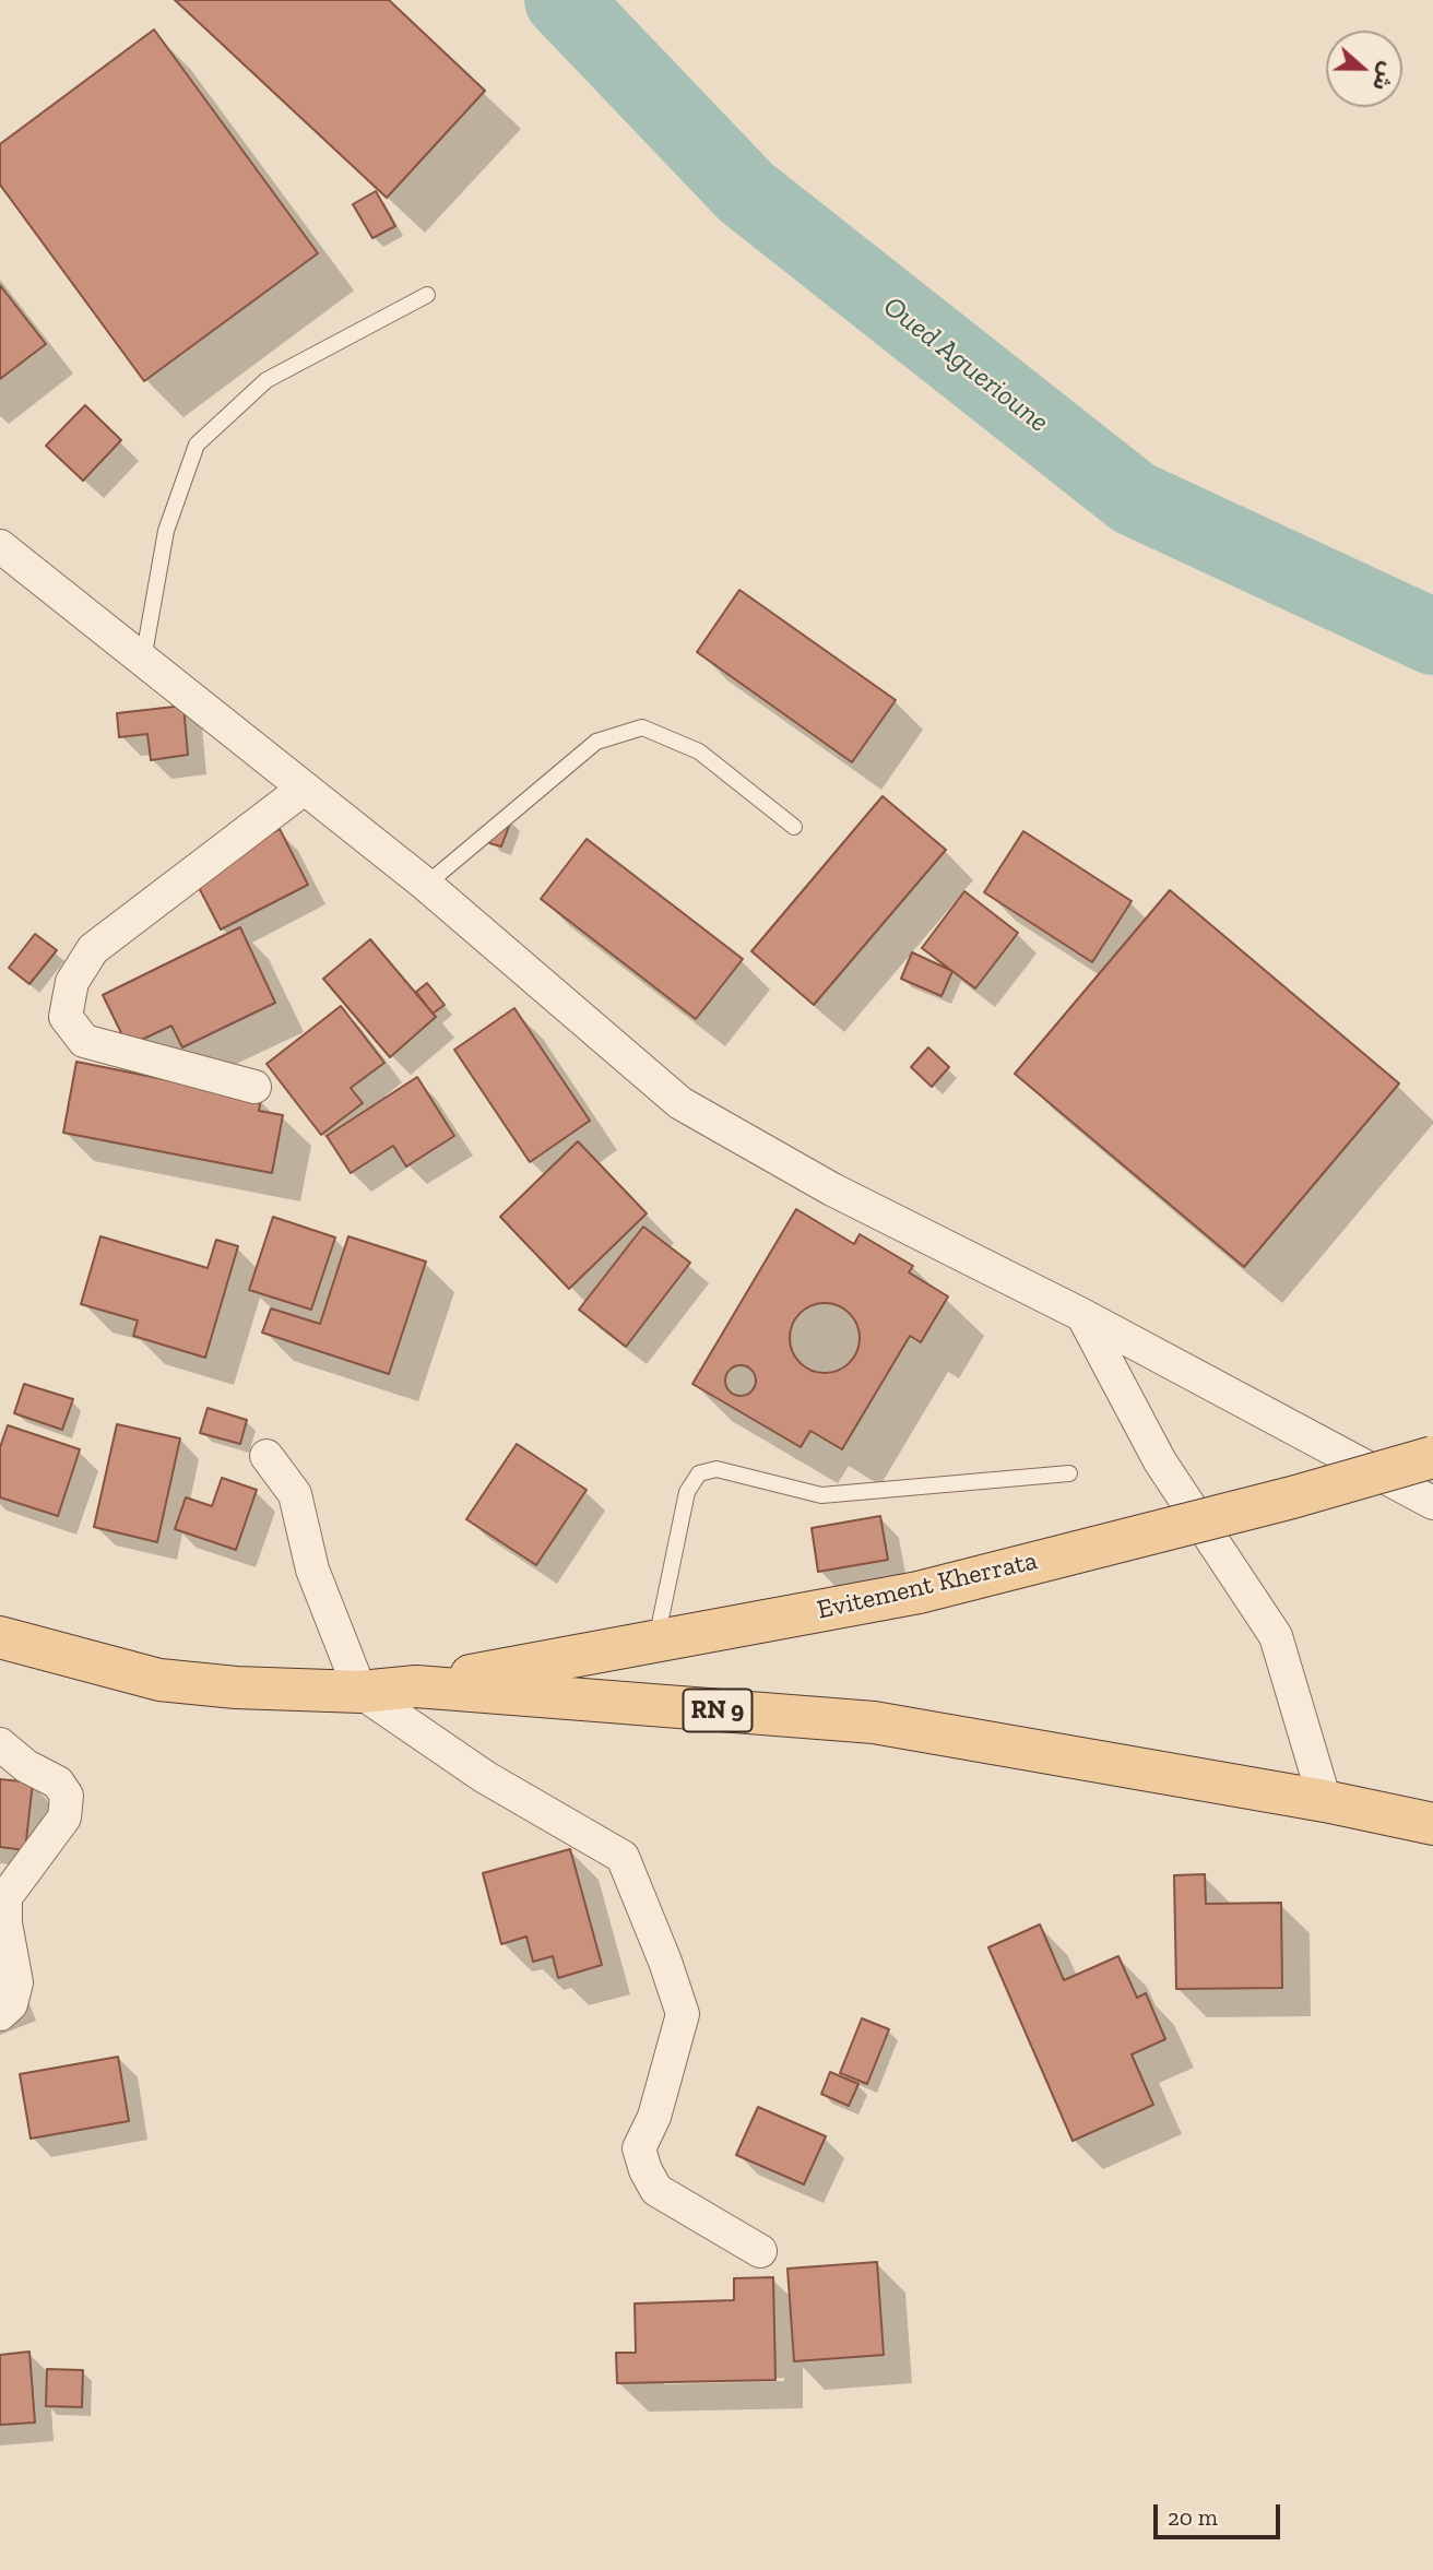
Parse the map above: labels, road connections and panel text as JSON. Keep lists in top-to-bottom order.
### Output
{
  "streets": {
    "main road": ["Evitement Kherrata", "RN 9"]
  },
  "crossings": [
    ["Evitement Kherrata", "RN 9"]
  ],
  "water": ["Oued Aguerioune"],
  "scale_bar": "20 m",
  "north": "right"
}
